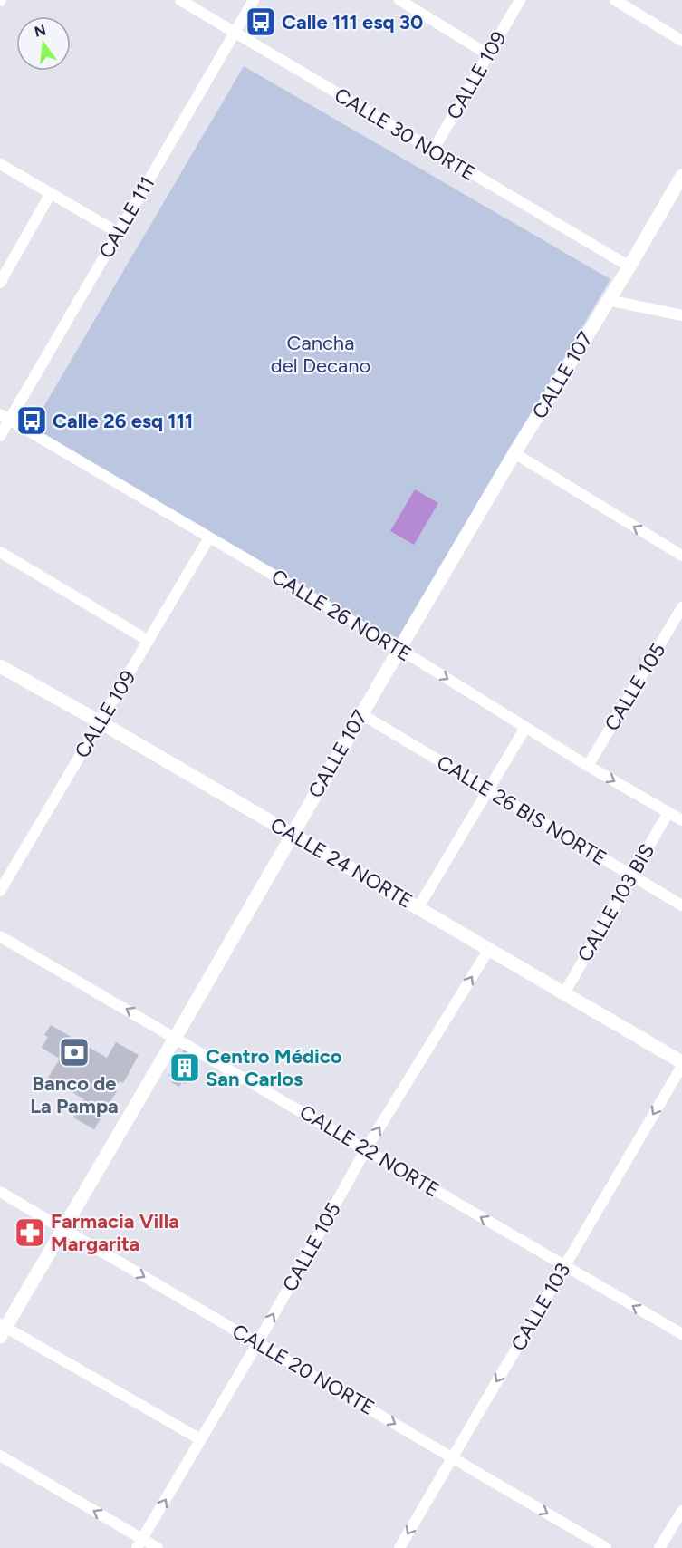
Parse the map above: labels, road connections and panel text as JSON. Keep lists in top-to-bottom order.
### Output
{
  "streets": {
    "street": [
      "CALLE 109",
      "CALLE 30 NORTE",
      "CALLE 111",
      "CALLE 107",
      "CALLE 26 NORTE",
      "CALLE 105",
      "CALLE 26 BIS NORTE",
      "CALLE 24 NORTE",
      "CALLE 103 BIS",
      "CALLE 22 NORTE",
      "CALLE 103",
      "CALLE 20 NORTE"
    ]
  },
  "crossings": [
    ["CALLE 109", "CALLE 30 NORTE"],
    ["CALLE 109", "CALLE 26 NORTE"],
    ["CALLE 109", "CALLE 24 NORTE"],
    ["CALLE 30 NORTE", "CALLE 111"],
    ["CALLE 30 NORTE", "CALLE 107"],
    ["CALLE 111", "CALLE 26 NORTE"],
    ["CALLE 107", "CALLE 26 NORTE"],
    ["CALLE 107", "CALLE 26 BIS NORTE"],
    ["CALLE 107", "CALLE 24 NORTE"],
    ["CALLE 107", "CALLE 22 NORTE"],
    ["CALLE 107", "CALLE 20 NORTE"],
    ["CALLE 26 NORTE", "CALLE 105"],
    ["CALLE 26 NORTE", "CALLE 103 BIS"],
    ["CALLE 105", "CALLE 24 NORTE"],
    ["CALLE 105", "CALLE 22 NORTE"],
    ["CALLE 105", "CALLE 20 NORTE"],
    ["CALLE 26 BIS NORTE", "CALLE 103 BIS"],
    ["CALLE 24 NORTE", "CALLE 103 BIS"],
    ["CALLE 24 NORTE", "CALLE 103"],
    ["CALLE 22 NORTE", "CALLE 103"],
    ["CALLE 103", "CALLE 20 NORTE"]
  ],
  "one_way": [
    "CALLE 105",
    "CALLE 22 NORTE",
    "CALLE 103",
    "CALLE 20 NORTE"
  ],
  "parks": ["Cancha del Decano"],
  "places": {
    "bus stop": ["Calle 111 esq 30", "Calle 26 esq 111"],
    "bank": ["Banco de La Pampa"],
    "building": ["Centro Médico San Carlos"],
    "pharmacy": ["Farmacia Villa Margarita"]
  },
  "north": "top"
}
